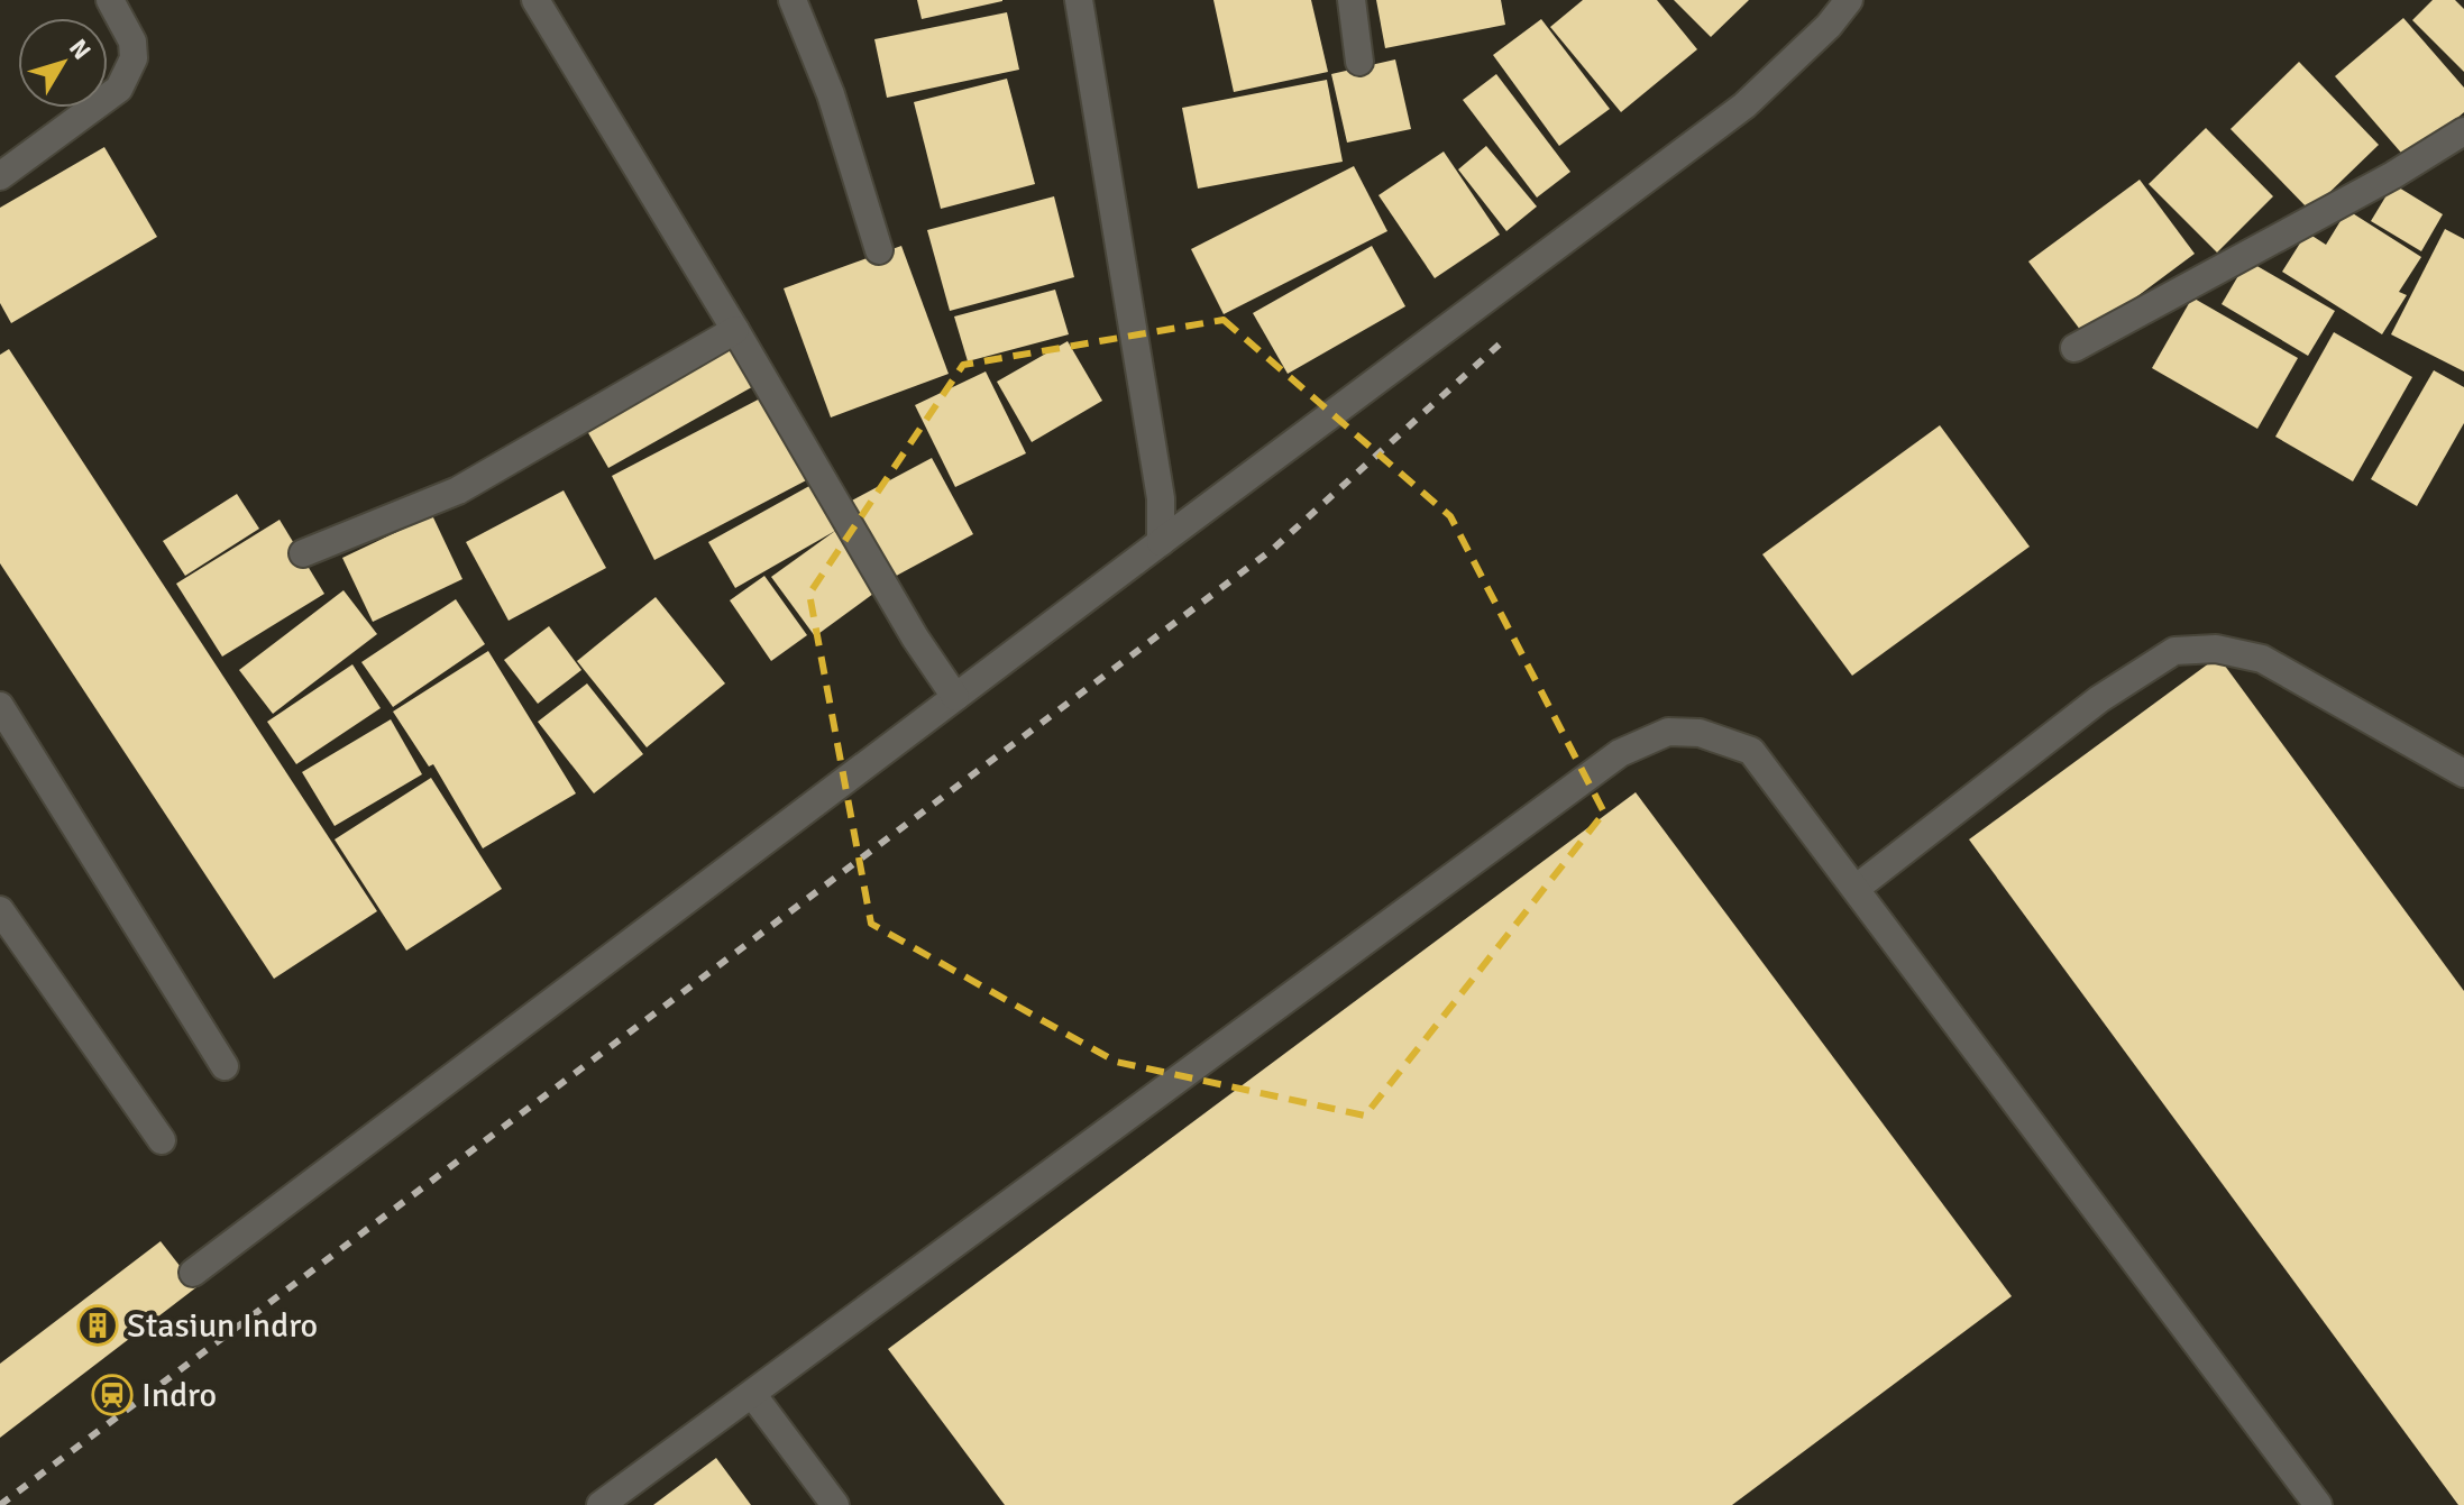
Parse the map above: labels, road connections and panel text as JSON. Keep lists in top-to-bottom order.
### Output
{
  "places": {
    "building": ["Stasiun Indro"],
    "station": ["Indro"]
  },
  "north": "top right"
}
